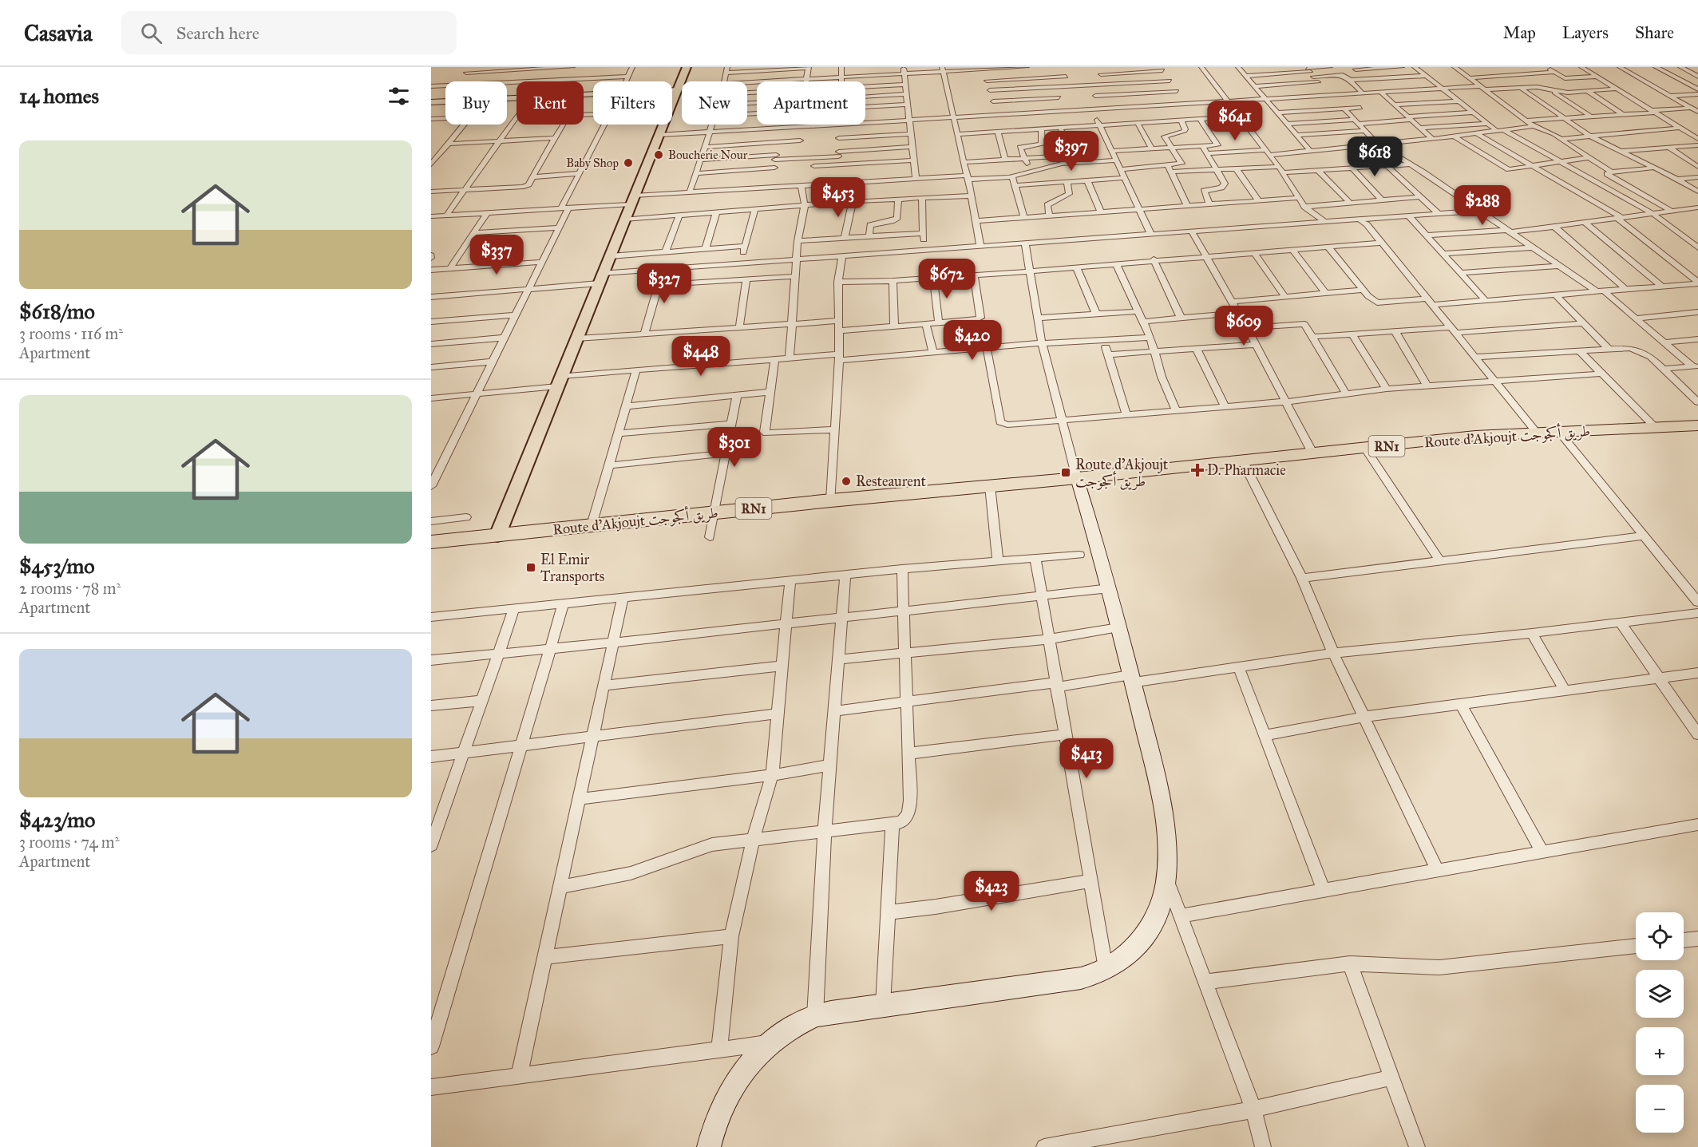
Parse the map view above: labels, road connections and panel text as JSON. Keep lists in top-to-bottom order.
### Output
{
  "streets": {
    "highway": ["Route d'Akjoujt طريق أكجوجت", "RN1"]
  },
  "places": {
    "other": ["Boucherie Nour", "Baby Shop", "Resteaurent"],
    "health": ["D. Pharmacie"],
    "transit": ["Route d'Akjoujt طريق أكجوجت", "El Emir Transports"]
  },
  "page": {
    "header": "Casavia",
    "search": "Search here",
    "nav": ["Map", "Layers", "Share"],
    "heading": "14 homes",
    "chip": [
      "Buy",
      "Rent",
      "Filters",
      "New",
      "Apartment"
    ],
    "price": [
      "$641",
      "$397",
      "$618",
      "$453",
      "$288",
      "$337",
      "$672",
      "$327",
      "$609",
      "$420",
      "$448",
      "$301",
      "$413",
      "$423"
    ],
    "list": [
      {
        "name": "$618/mo",
        "note": "3 rooms · 116 m² · Apartment"
      },
      {
        "name": "$453/mo",
        "note": "2 rooms · 78 m² · Apartment"
      },
      {
        "name": "$423/mo",
        "note": "3 rooms · 74 m² · Apartment"
      }
    ],
    "map_buttons": ["+", "−"]
  }
}
